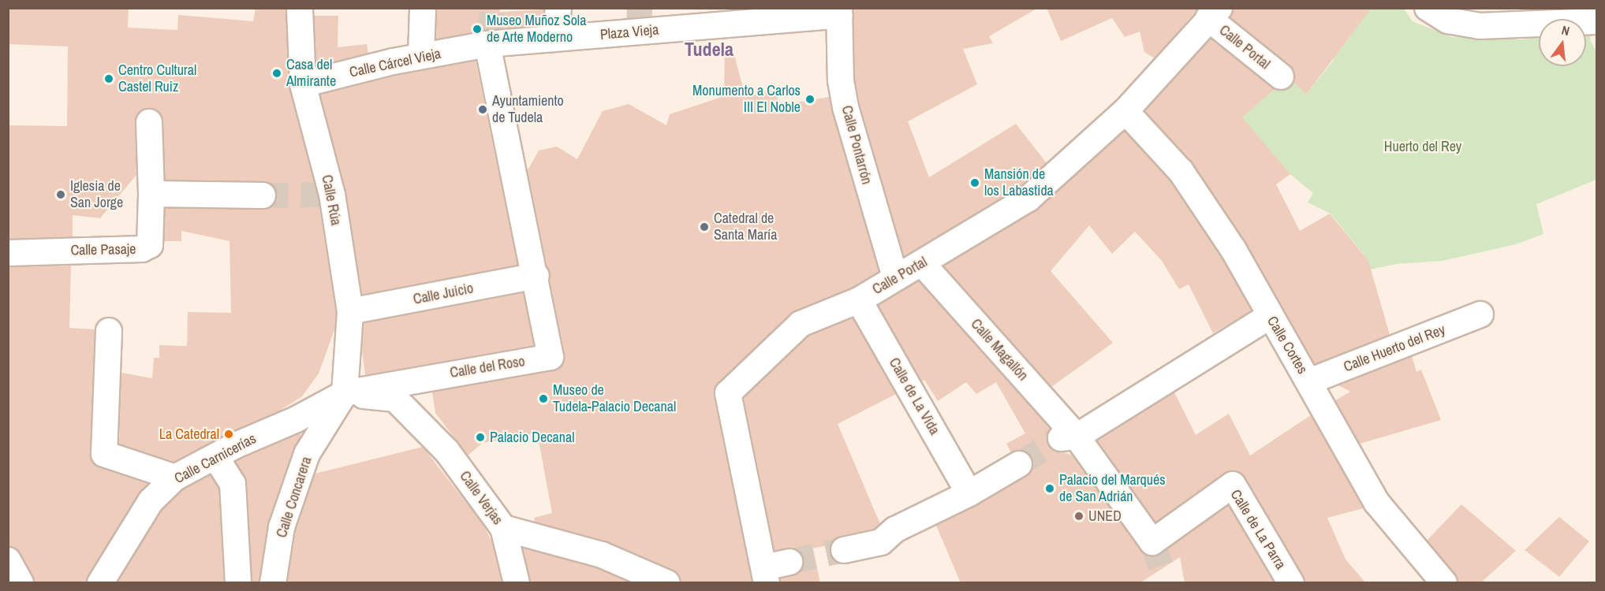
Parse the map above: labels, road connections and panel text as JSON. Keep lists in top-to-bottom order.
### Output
{
  "streets": {
    "street": [
      "Plaza Vieja",
      "Calle Portal",
      "Calle Cárcel Vieja",
      "Calle Pontarrón",
      "Calle Rúa",
      "Calle Pasaje",
      "Calle Juicio",
      "Calle Cortes",
      "Calle Huerto del Rey",
      "Calle Magallón",
      "Calle del Roso",
      "Calle de La Vida",
      "Calle Carnicerías",
      "Calle Concarera",
      "Calle Verjas",
      "Calle de La Parra"
    ]
  },
  "crossings": [
    ["Plaza Vieja", "Calle Cárcel Vieja"],
    ["Plaza Vieja", "Calle Pontarrón"],
    ["Calle Portal", "Calle Pontarrón"],
    ["Calle Portal", "Calle Cortes"],
    ["Calle Portal", "Calle Magallón"],
    ["Calle Portal", "Calle de La Vida"],
    ["Calle Cárcel Vieja", "Calle Rúa"],
    ["Calle Rúa", "Calle Juicio"],
    ["Calle Rúa", "Calle del Roso"],
    ["Calle Rúa", "Calle Carnicerías"],
    ["Calle Rúa", "Calle Concarera"],
    ["Calle Rúa", "Calle Verjas"],
    ["Calle Juicio", "Calle del Roso"],
    ["Calle Cortes", "Calle Huerto del Rey"],
    ["Calle Magallón", "Calle de La Parra"],
    ["Calle del Roso", "Calle Carnicerías"],
    ["Calle del Roso", "Calle Concarera"],
    ["Calle del Roso", "Calle Verjas"],
    ["Calle Carnicerías", "Calle Concarera"],
    ["Calle Carnicerías", "Calle Verjas"],
    ["Calle Concarera", "Calle Verjas"]
  ],
  "districts": ["Tudela"],
  "parks": ["Huerto del Rey"],
  "places": [
    "Museo Muñoz Sola de Arte Moderno",
    "Casa del Almirante",
    "Centro Cultural Castel Ruiz",
    "Monumento a Carlos III El Noble",
    "Ayuntamiento de Tudela",
    "Mansión de los Labastida",
    "Iglesia de San Jorge",
    "Catedral de Santa María",
    "Museo de Tudela-Palacio Decanal",
    "La Catedral",
    "Palacio Decanal",
    "Palacio del Marqués de San Adrián",
    "UNED"
  ],
  "north": "top"
}
